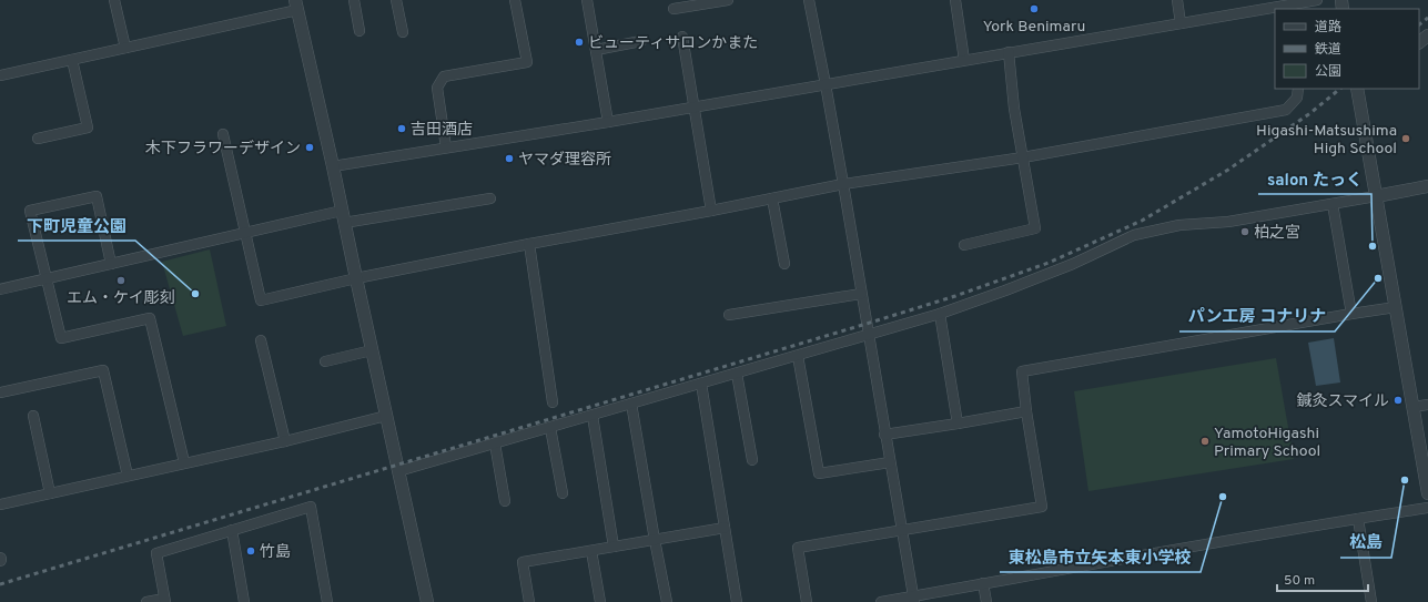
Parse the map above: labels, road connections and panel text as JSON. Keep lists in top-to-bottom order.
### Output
{
  "places": [
    "York Benimaru",
    "ビューティサロンかまた",
    "吉田酒店",
    "Higashi-Matsushima High School",
    "木下フラワーデザイン",
    "ヤマダ理容所",
    "柏之宮",
    "salon たっく",
    "パン工房 コナリナ",
    "エム・ケイ彫刻",
    "下町児童公園",
    "鍼灸スマイル",
    "YamotoHigashi Primary School",
    "松島",
    "東松島市立矢本東小学校",
    "竹島"
  ],
  "legend": ["道路", "鉄道", "公園"],
  "scale_bar": "50 m"
}
